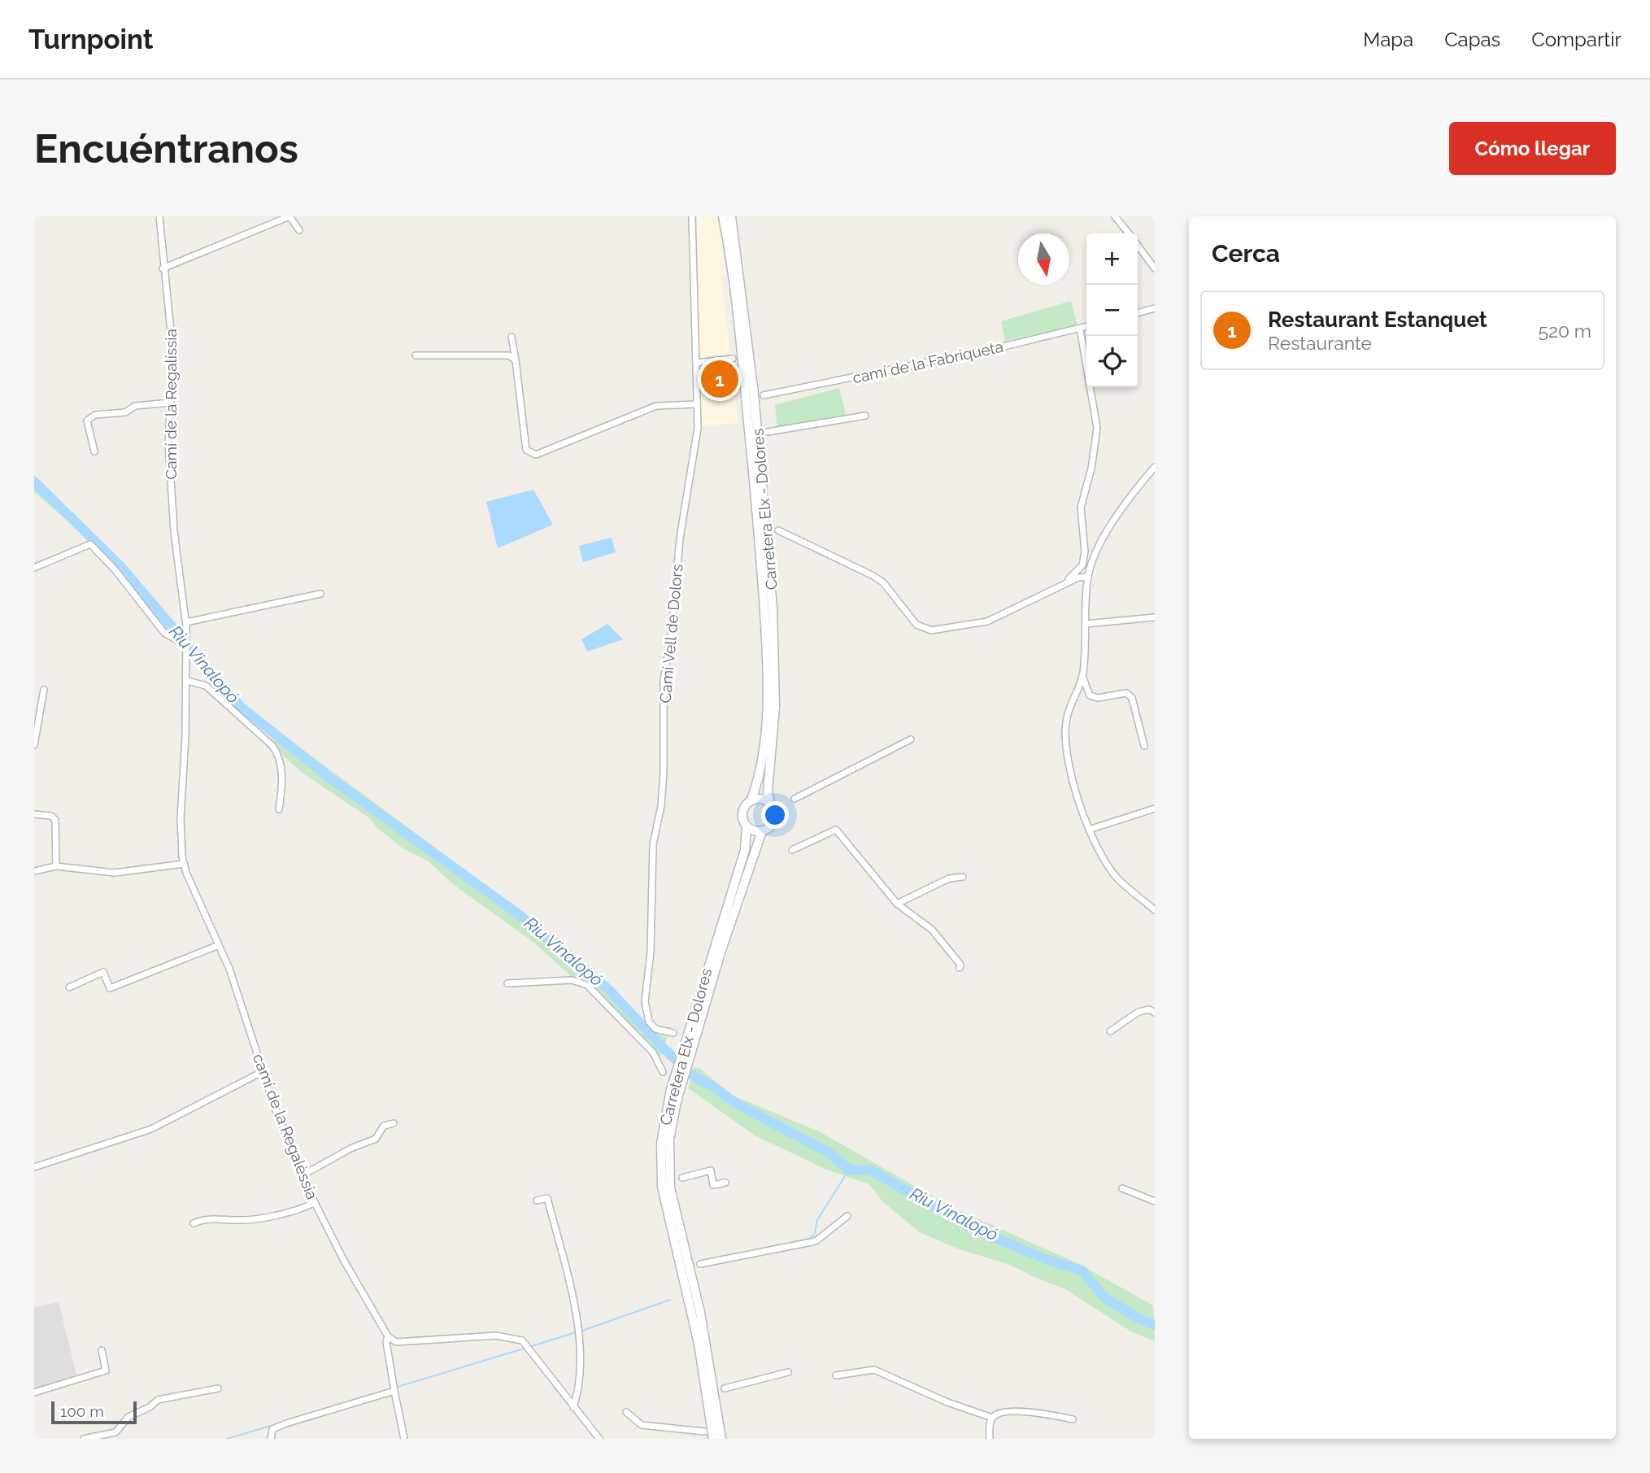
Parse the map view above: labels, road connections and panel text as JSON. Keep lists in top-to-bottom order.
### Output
{
  "streets": {
    "main road": ["Carretera Elx - Dolores"],
    "street": [
      "camí de la Fabriqueta",
      "Camí de la Regalíssia",
      "Camí Vell de Dolors",
      "camí de la Regalèssia"
    ]
  },
  "crossings": [
    ["Camí de la Regalíssia", "camí de la Regalèssia"]
  ],
  "water": ["Riu Vinalopó"],
  "scale_bar": "100 m",
  "north": "bottom",
  "page": {
    "header": "Turnpoint",
    "nav": ["Mapa", "Capas", "Compartir"],
    "buttons": "Cómo llegar",
    "title": "Encuéntranos",
    "heading": "Cerca",
    "map_buttons": ["+", "−"],
    "list": [
      {
        "mark": "1",
        "name": "Restaurant Estanquet",
        "note": "Restaurante",
        "value": "520 m"
      }
    ],
    "pins": "1",
    "scale": "100 m"
  }
}
